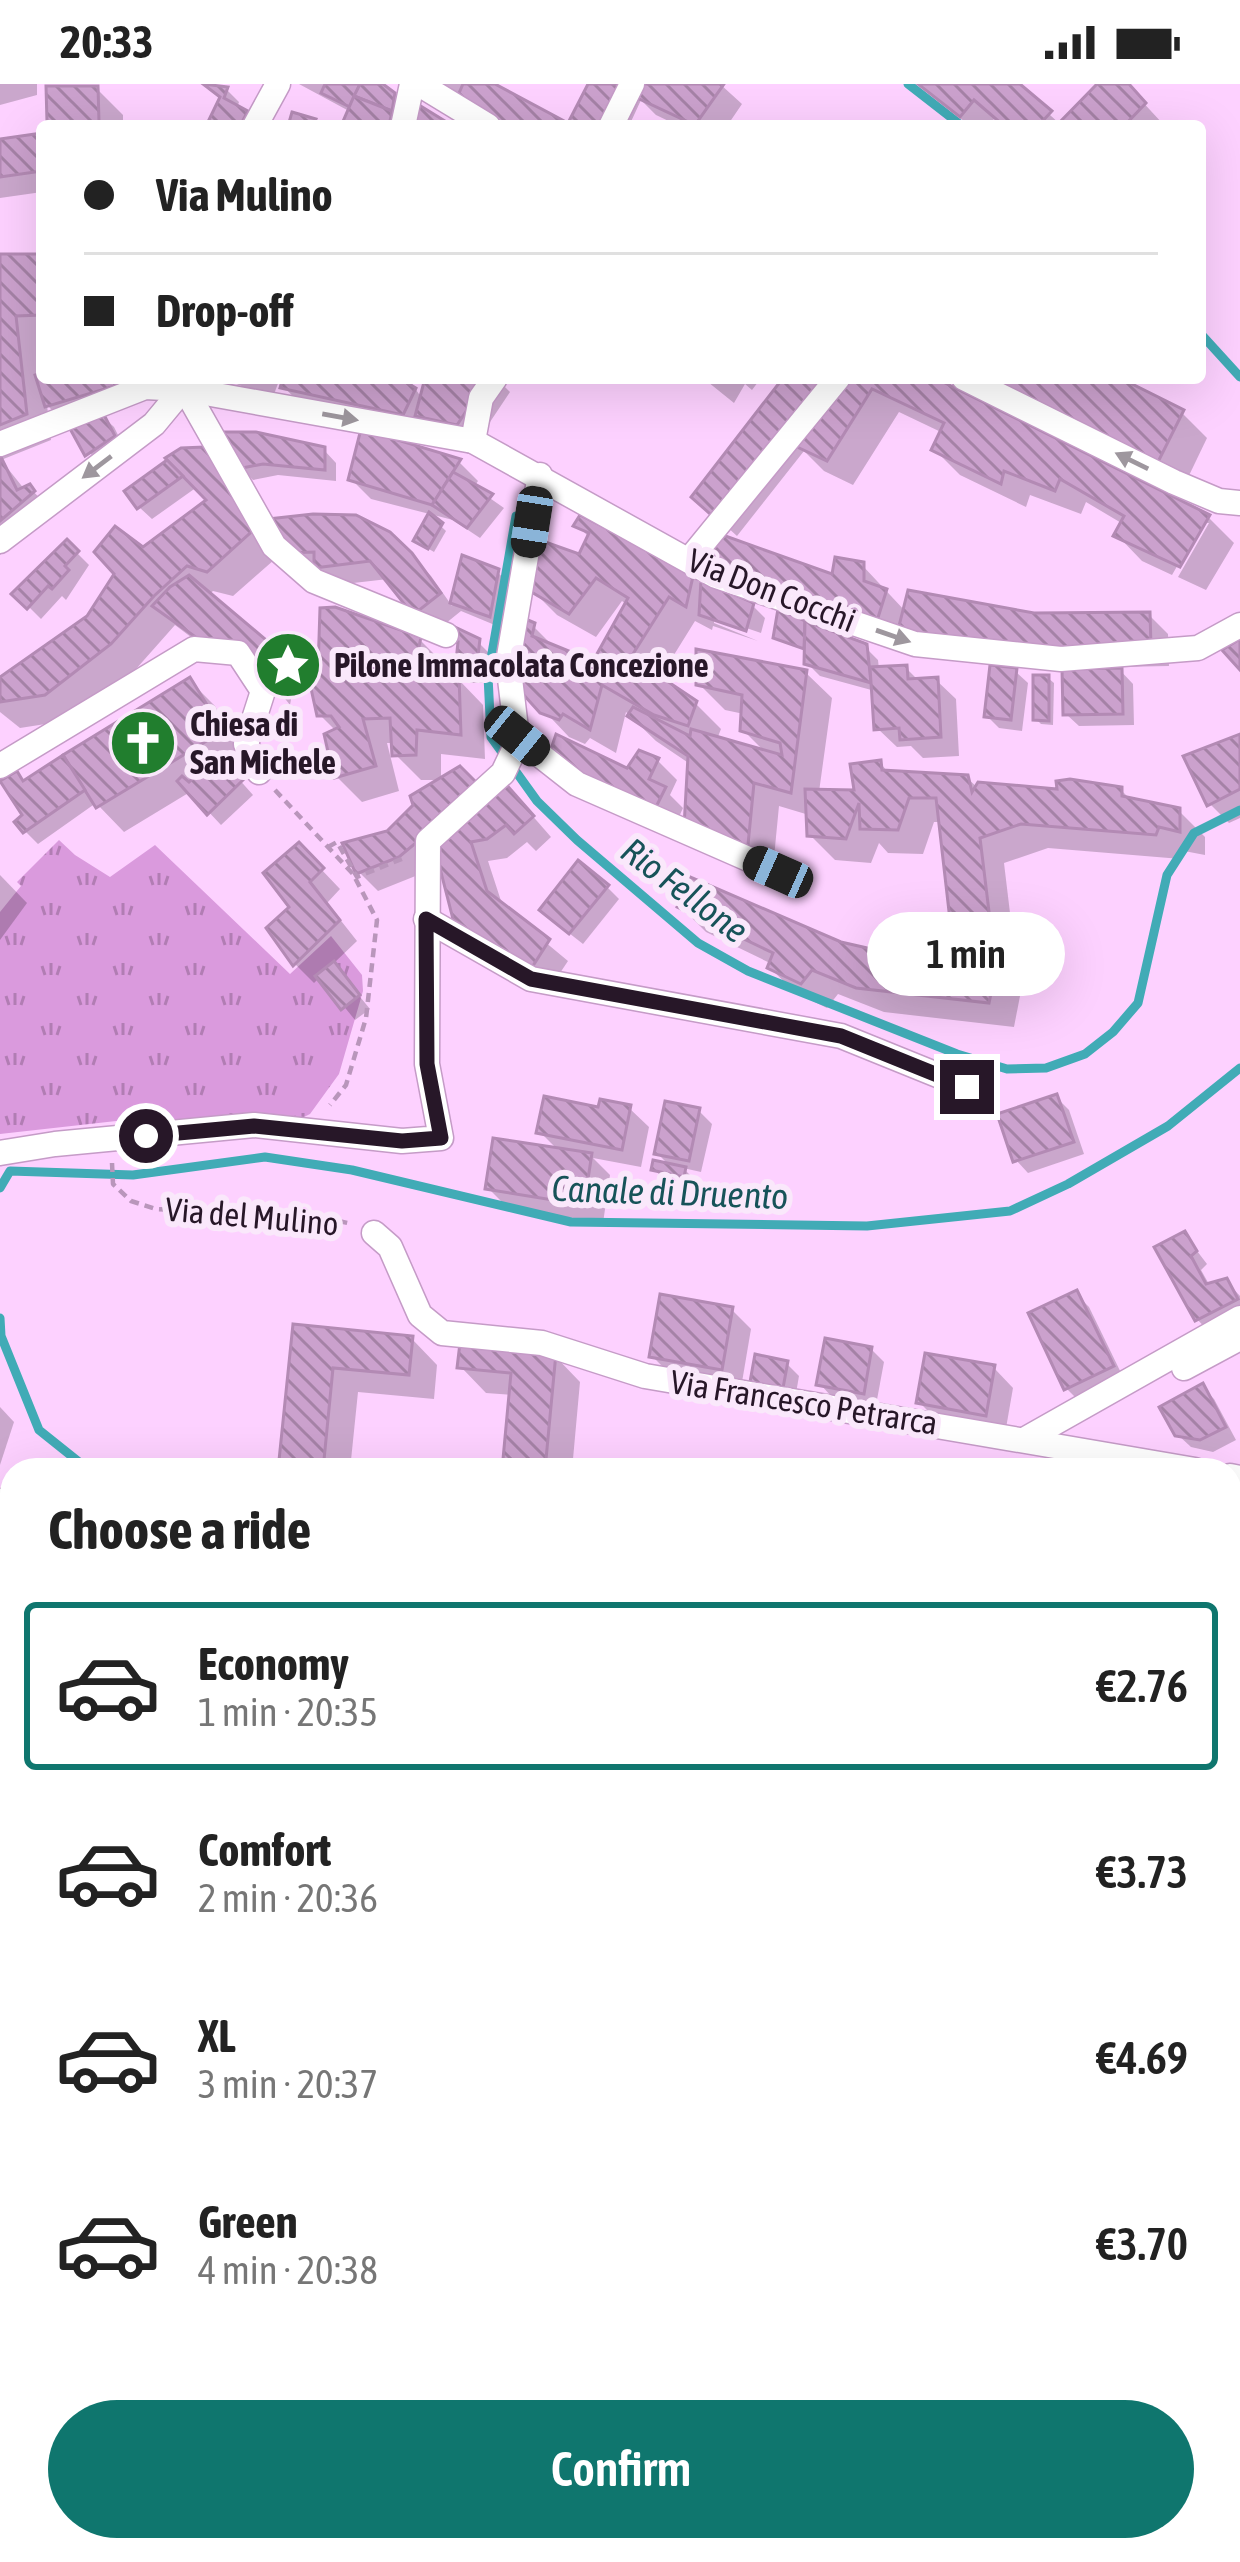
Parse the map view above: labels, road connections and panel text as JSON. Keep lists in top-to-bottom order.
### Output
{
  "streets": {
    "street": ["Via Don Cocchi", "Via del Mulino", "Via Francesco Petrarca"]
  },
  "crossings": [
    ["Via del Mulino", "Via Francesco Petrarca"]
  ],
  "one_way": ["Via Don Cocchi"],
  "water": ["Rio Fellone", "Canale di Druento"],
  "places": {
    "place": ["Pilone Immacolata Concezione"],
    "church": ["Chiesa di San Michele"]
  },
  "page": {
    "status": "20:33",
    "banner": ["Via Mulino", "Drop-off"],
    "bubble": "1 min",
    "heading": "Choose a ride",
    "list": [
      {
        "name": "Economy",
        "note": "1 min · 20:35",
        "value": "€2.76"
      },
      {
        "name": "Comfort",
        "note": "2 min · 20:36",
        "value": "€3.73"
      },
      {
        "name": "XL",
        "note": "3 min · 20:37",
        "value": "€4.69"
      },
      {
        "name": "Green",
        "note": "4 min · 20:38",
        "value": "€3.70"
      }
    ],
    "buttons": "Confirm"
  }
}
